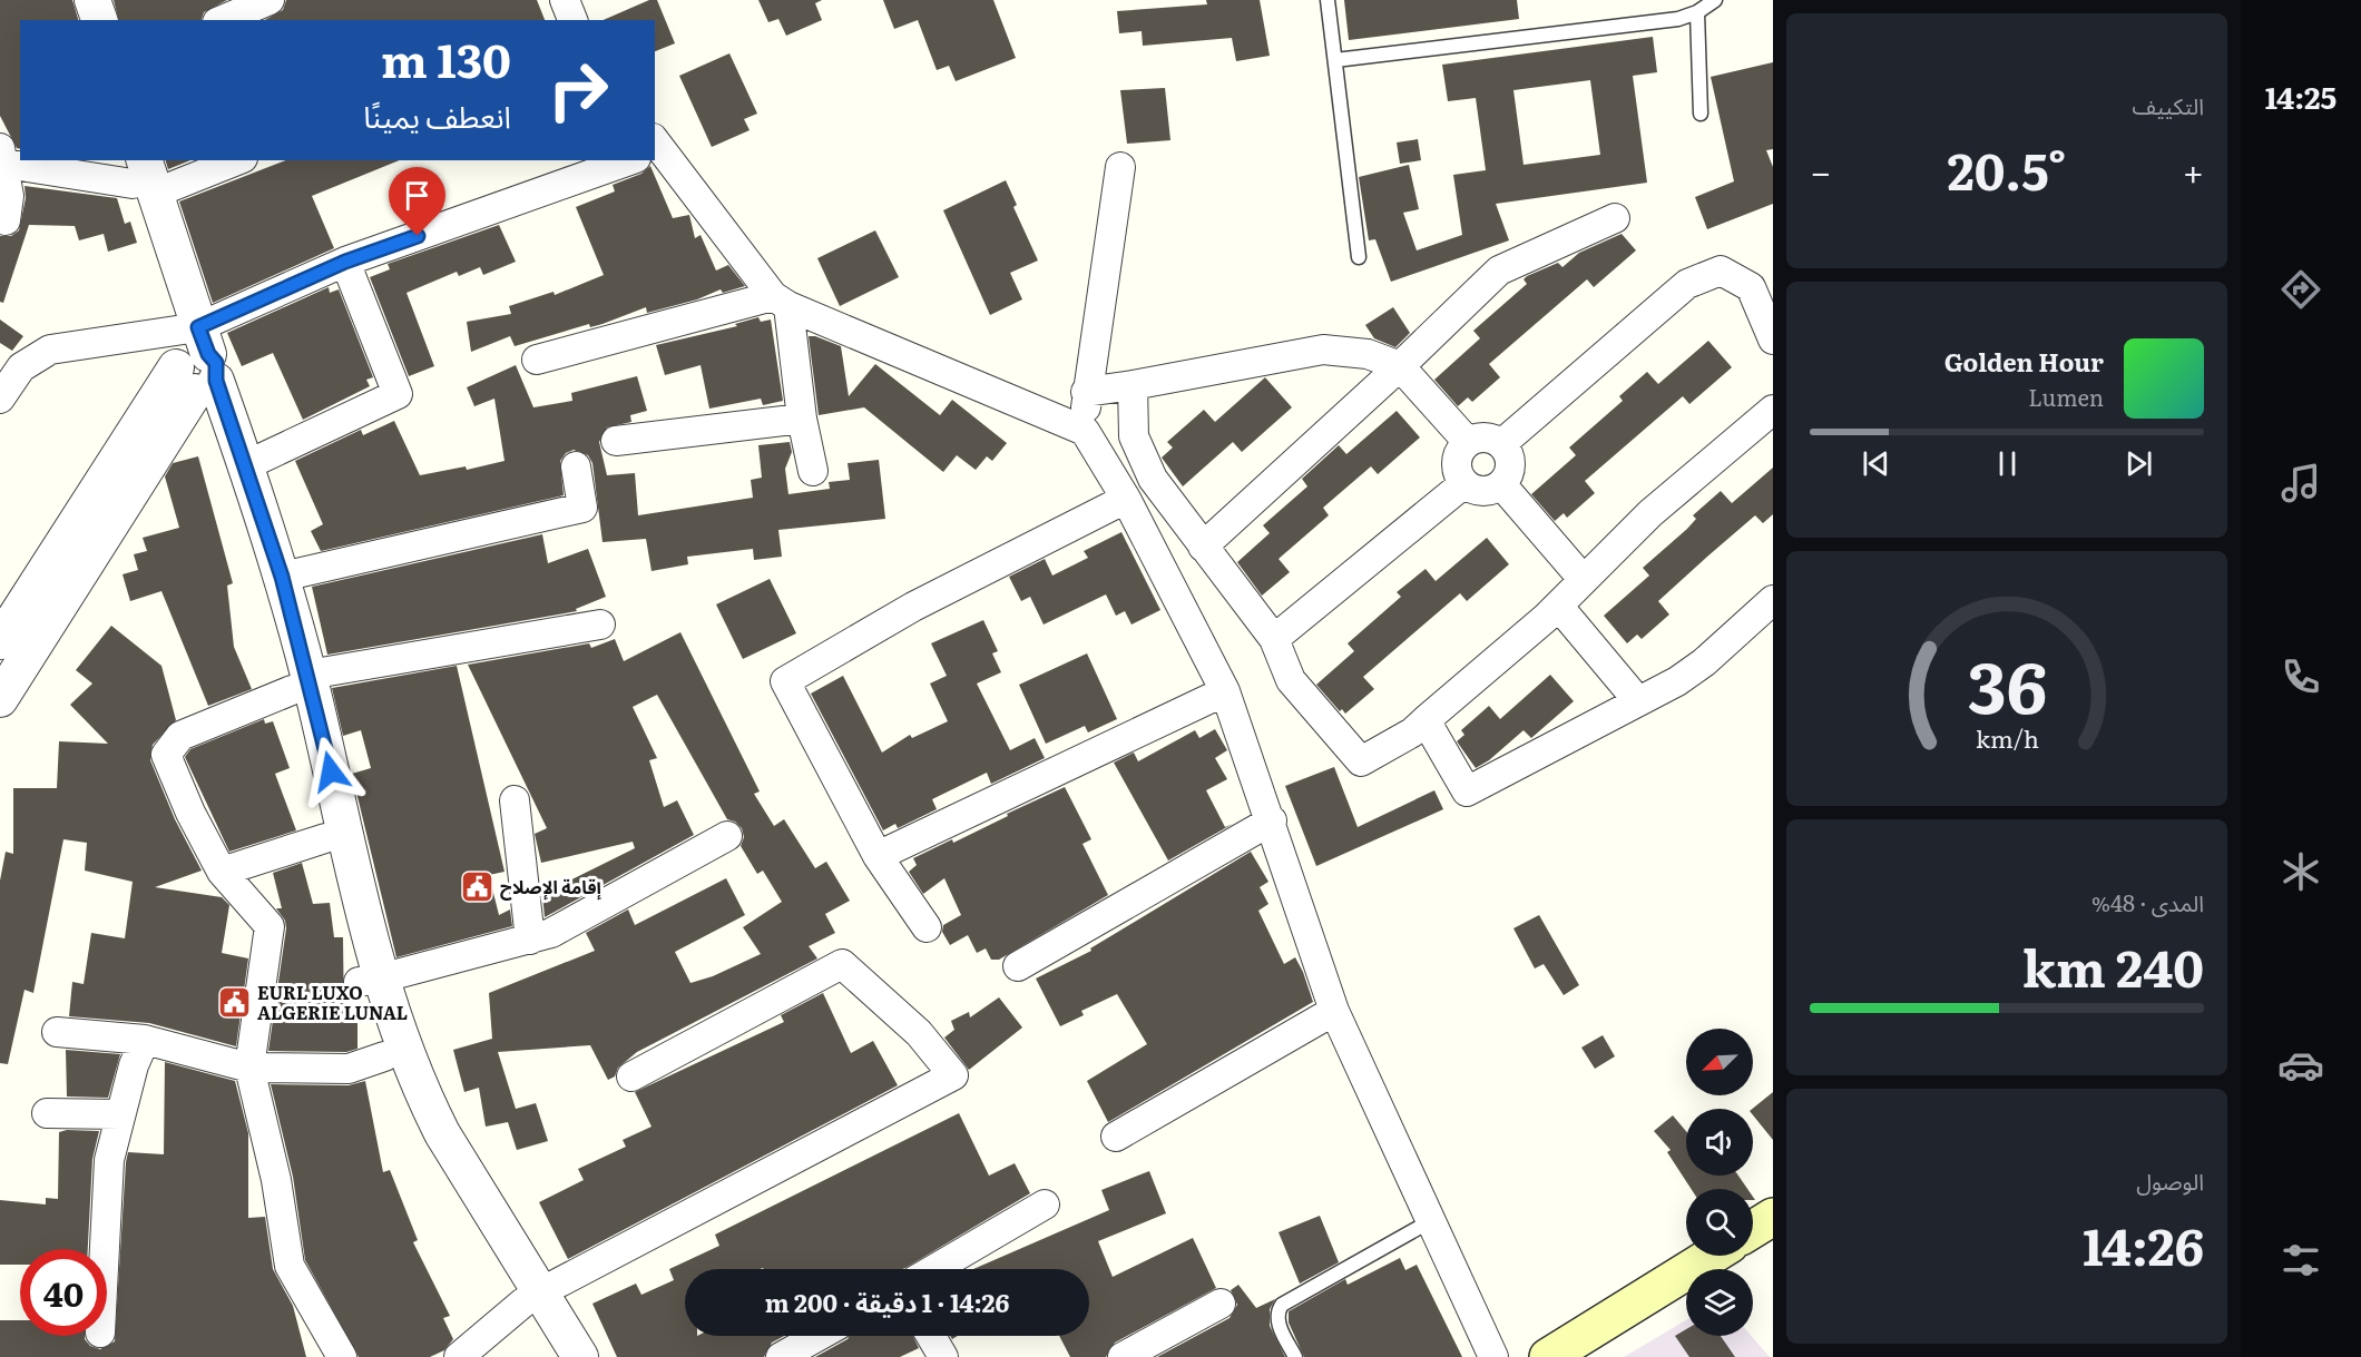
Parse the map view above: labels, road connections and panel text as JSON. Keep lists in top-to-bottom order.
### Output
{
  "places": {
    "public building": ["إقامة الإصلاح", "EURL LUXO ALGERIE LUNAL"]
  },
  "north": "bottom left",
  "page": {
    "tabs": "14:25",
    "tile": [
      "التكييف",
      ["المدى · 48%", "240 km"],
      ["الوصول", "14:26"]
    ],
    "turn": ["130 m", "انعطف يمينًا"],
    "heat": ["−", "20.5°", "+"],
    "song": ["Golden Hour", "Lumen"],
    "limit": "40",
    "trip": "14:26 · 1 دقيقة · 200 m",
    "gauge": ["36", "km/h"]
  }
}
